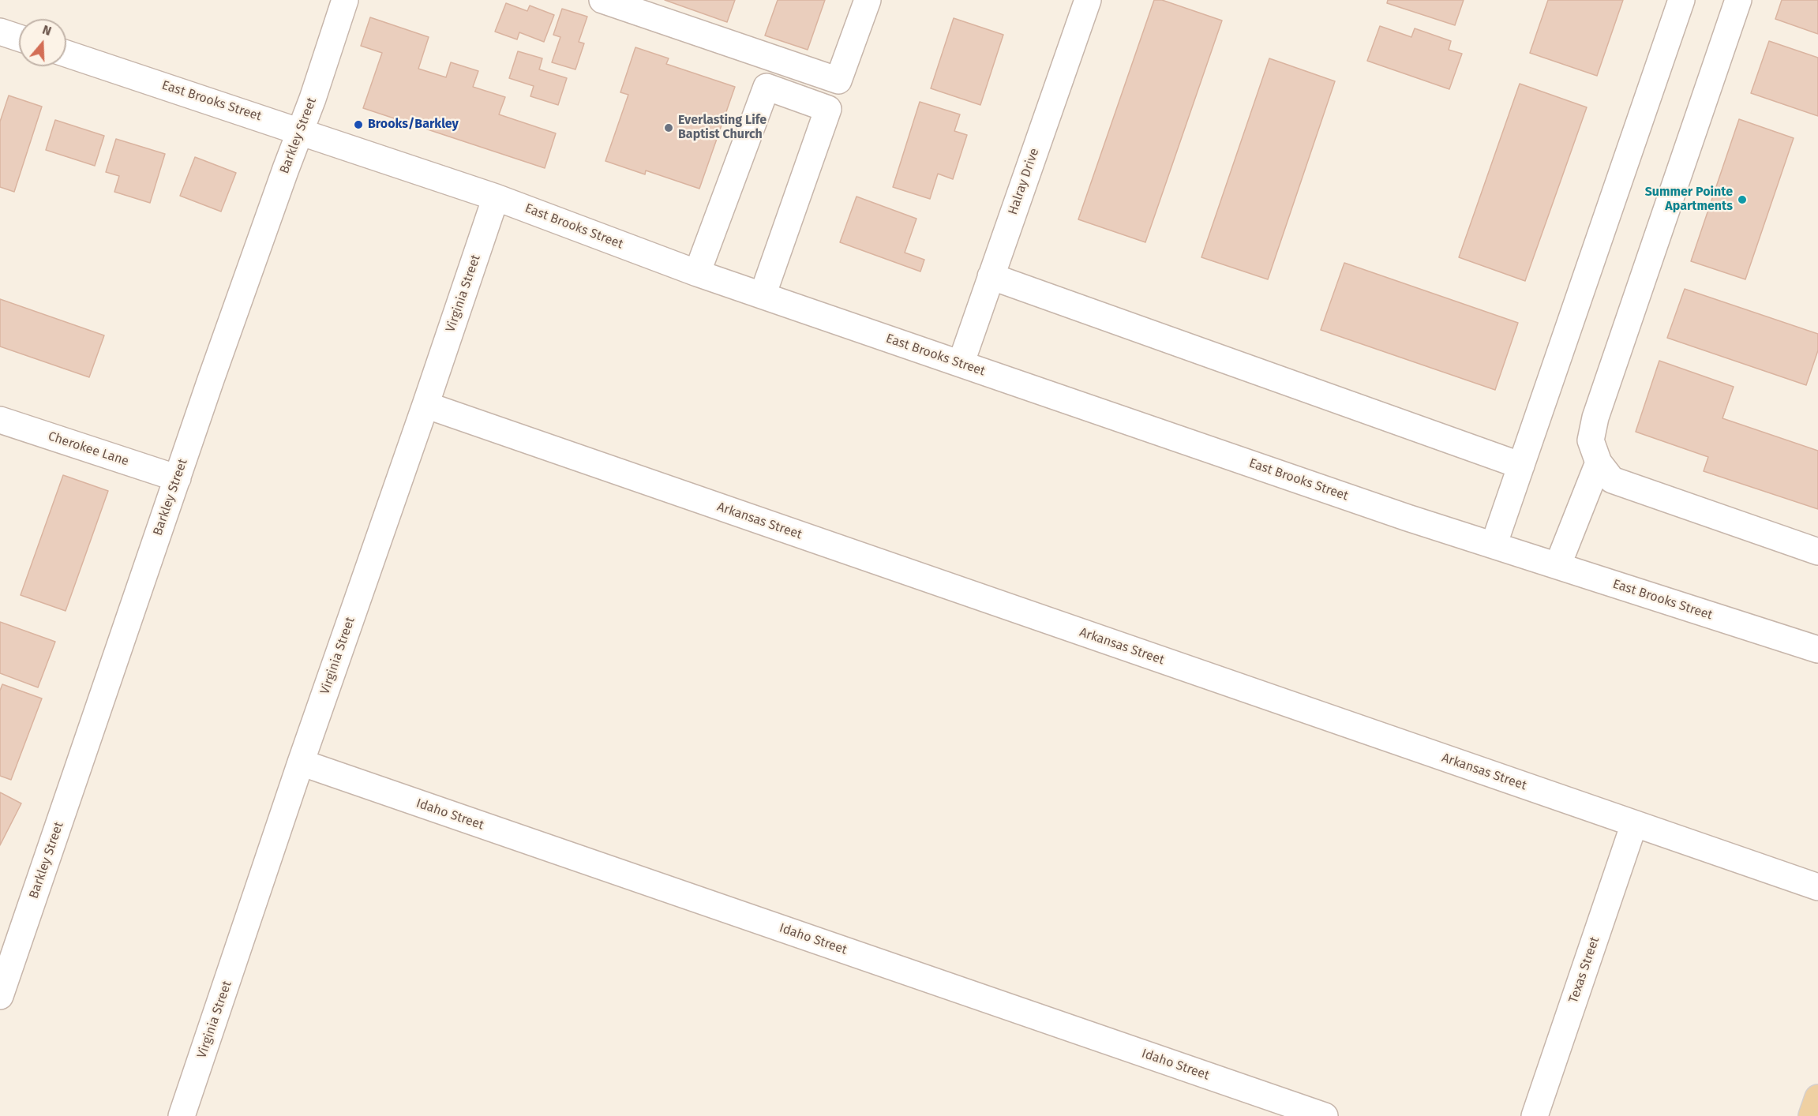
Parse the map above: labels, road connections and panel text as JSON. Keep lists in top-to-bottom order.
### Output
{
  "streets": {
    "street": [
      "East Brooks Street",
      "Barkley Street",
      "Halray Drive",
      "Virginia Street",
      "Cherokee Lane",
      "Arkansas Street",
      "Idaho Street",
      "Texas Street"
    ]
  },
  "crossings": [
    ["East Brooks Street", "Barkley Street"],
    ["East Brooks Street", "Halray Drive"],
    ["East Brooks Street", "Virginia Street"],
    ["Barkley Street", "Cherokee Lane"],
    ["Virginia Street", "Arkansas Street"],
    ["Virginia Street", "Idaho Street"],
    ["Arkansas Street", "Texas Street"]
  ],
  "places": ["Brooks/Barkley", "Everlasting Life Baptist Church", "Summer Pointe Apartments"],
  "north": "top"
}
